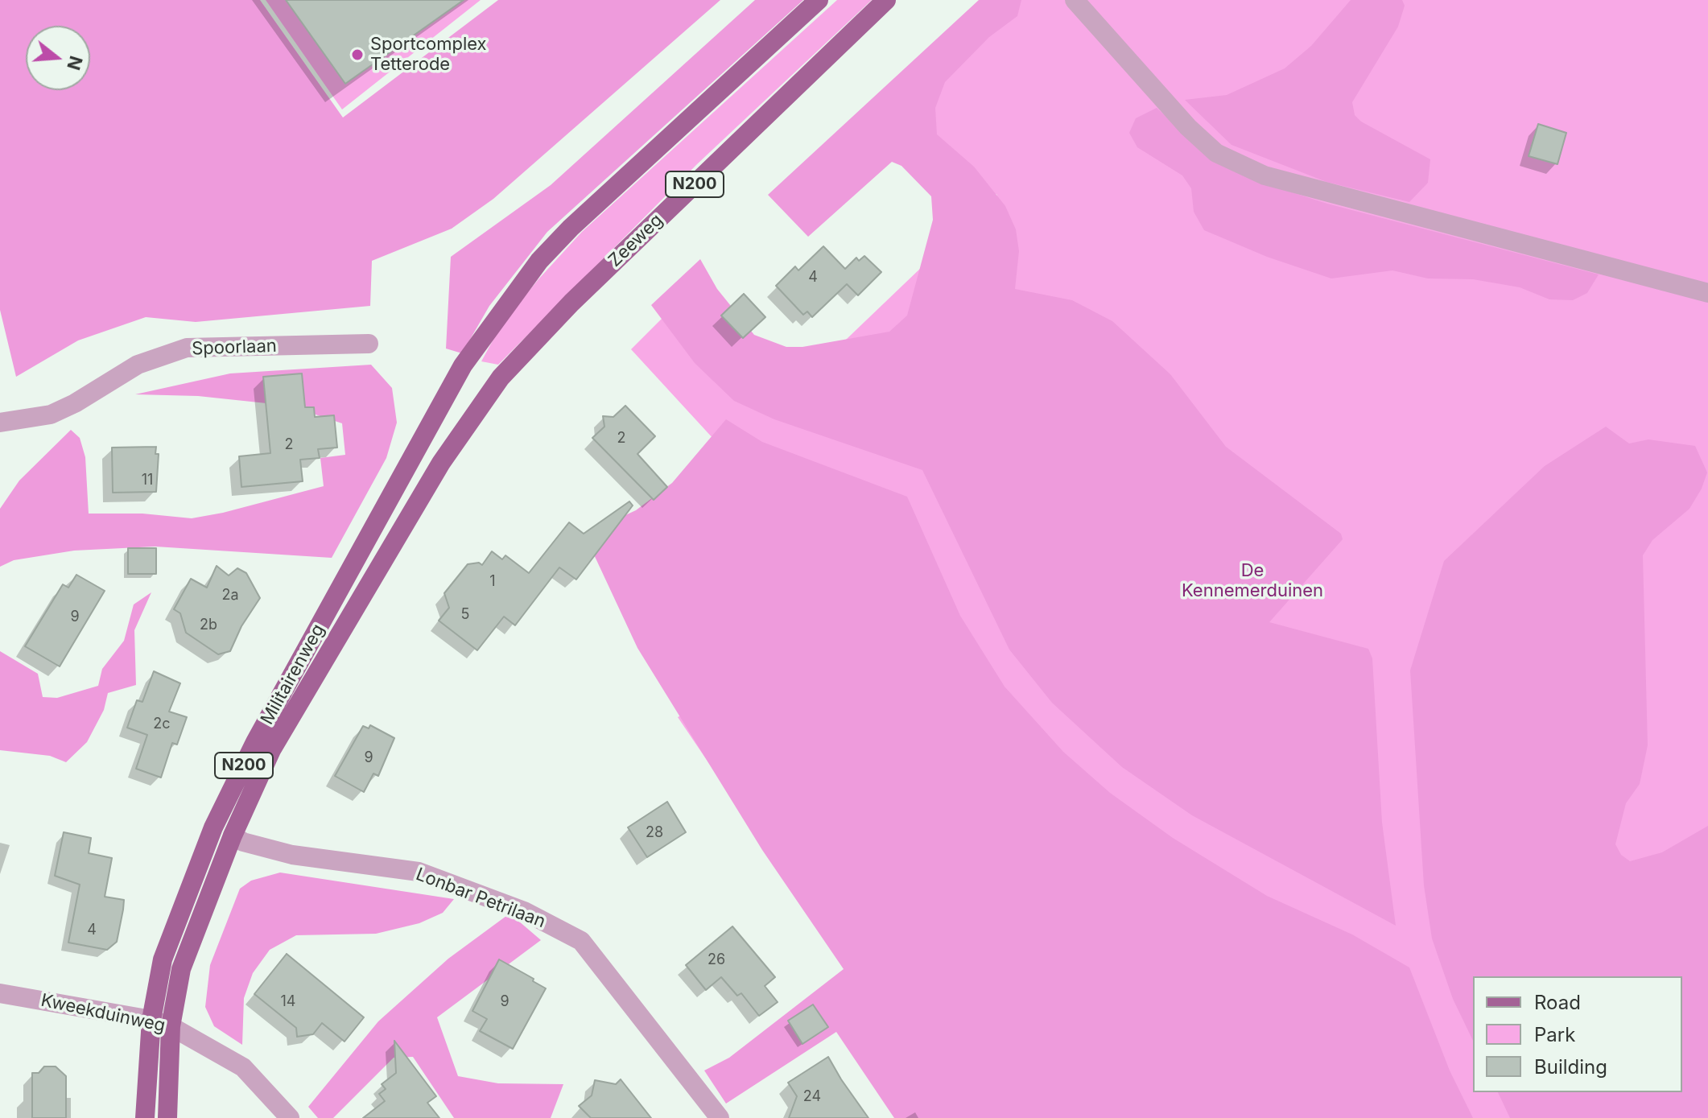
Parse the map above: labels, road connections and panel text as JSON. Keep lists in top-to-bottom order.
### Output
{
  "streets": {
    "main road": ["N200", "Zeeweg", "Militairenweg"],
    "street": ["Spoorlaan", "Lonbar Petrilaan", "Kweekduinweg"]
  },
  "crossings": [
    ["Zeeweg", "Militairenweg"],
    ["Militairenweg", "Lonbar Petrilaan"],
    ["Militairenweg", "Kweekduinweg"]
  ],
  "parks": ["De Kennemerduinen"],
  "places": ["Sportcomplex Tetterode"],
  "house_numbers": [
    "4",
    "2",
    "2",
    "11",
    "1",
    "2a",
    "5",
    "9",
    "2b",
    "2c",
    "9",
    "28",
    "4",
    "26",
    "14",
    "9",
    "24"
  ],
  "legend": ["Road", "Park", "Building"],
  "north": "right"
}
